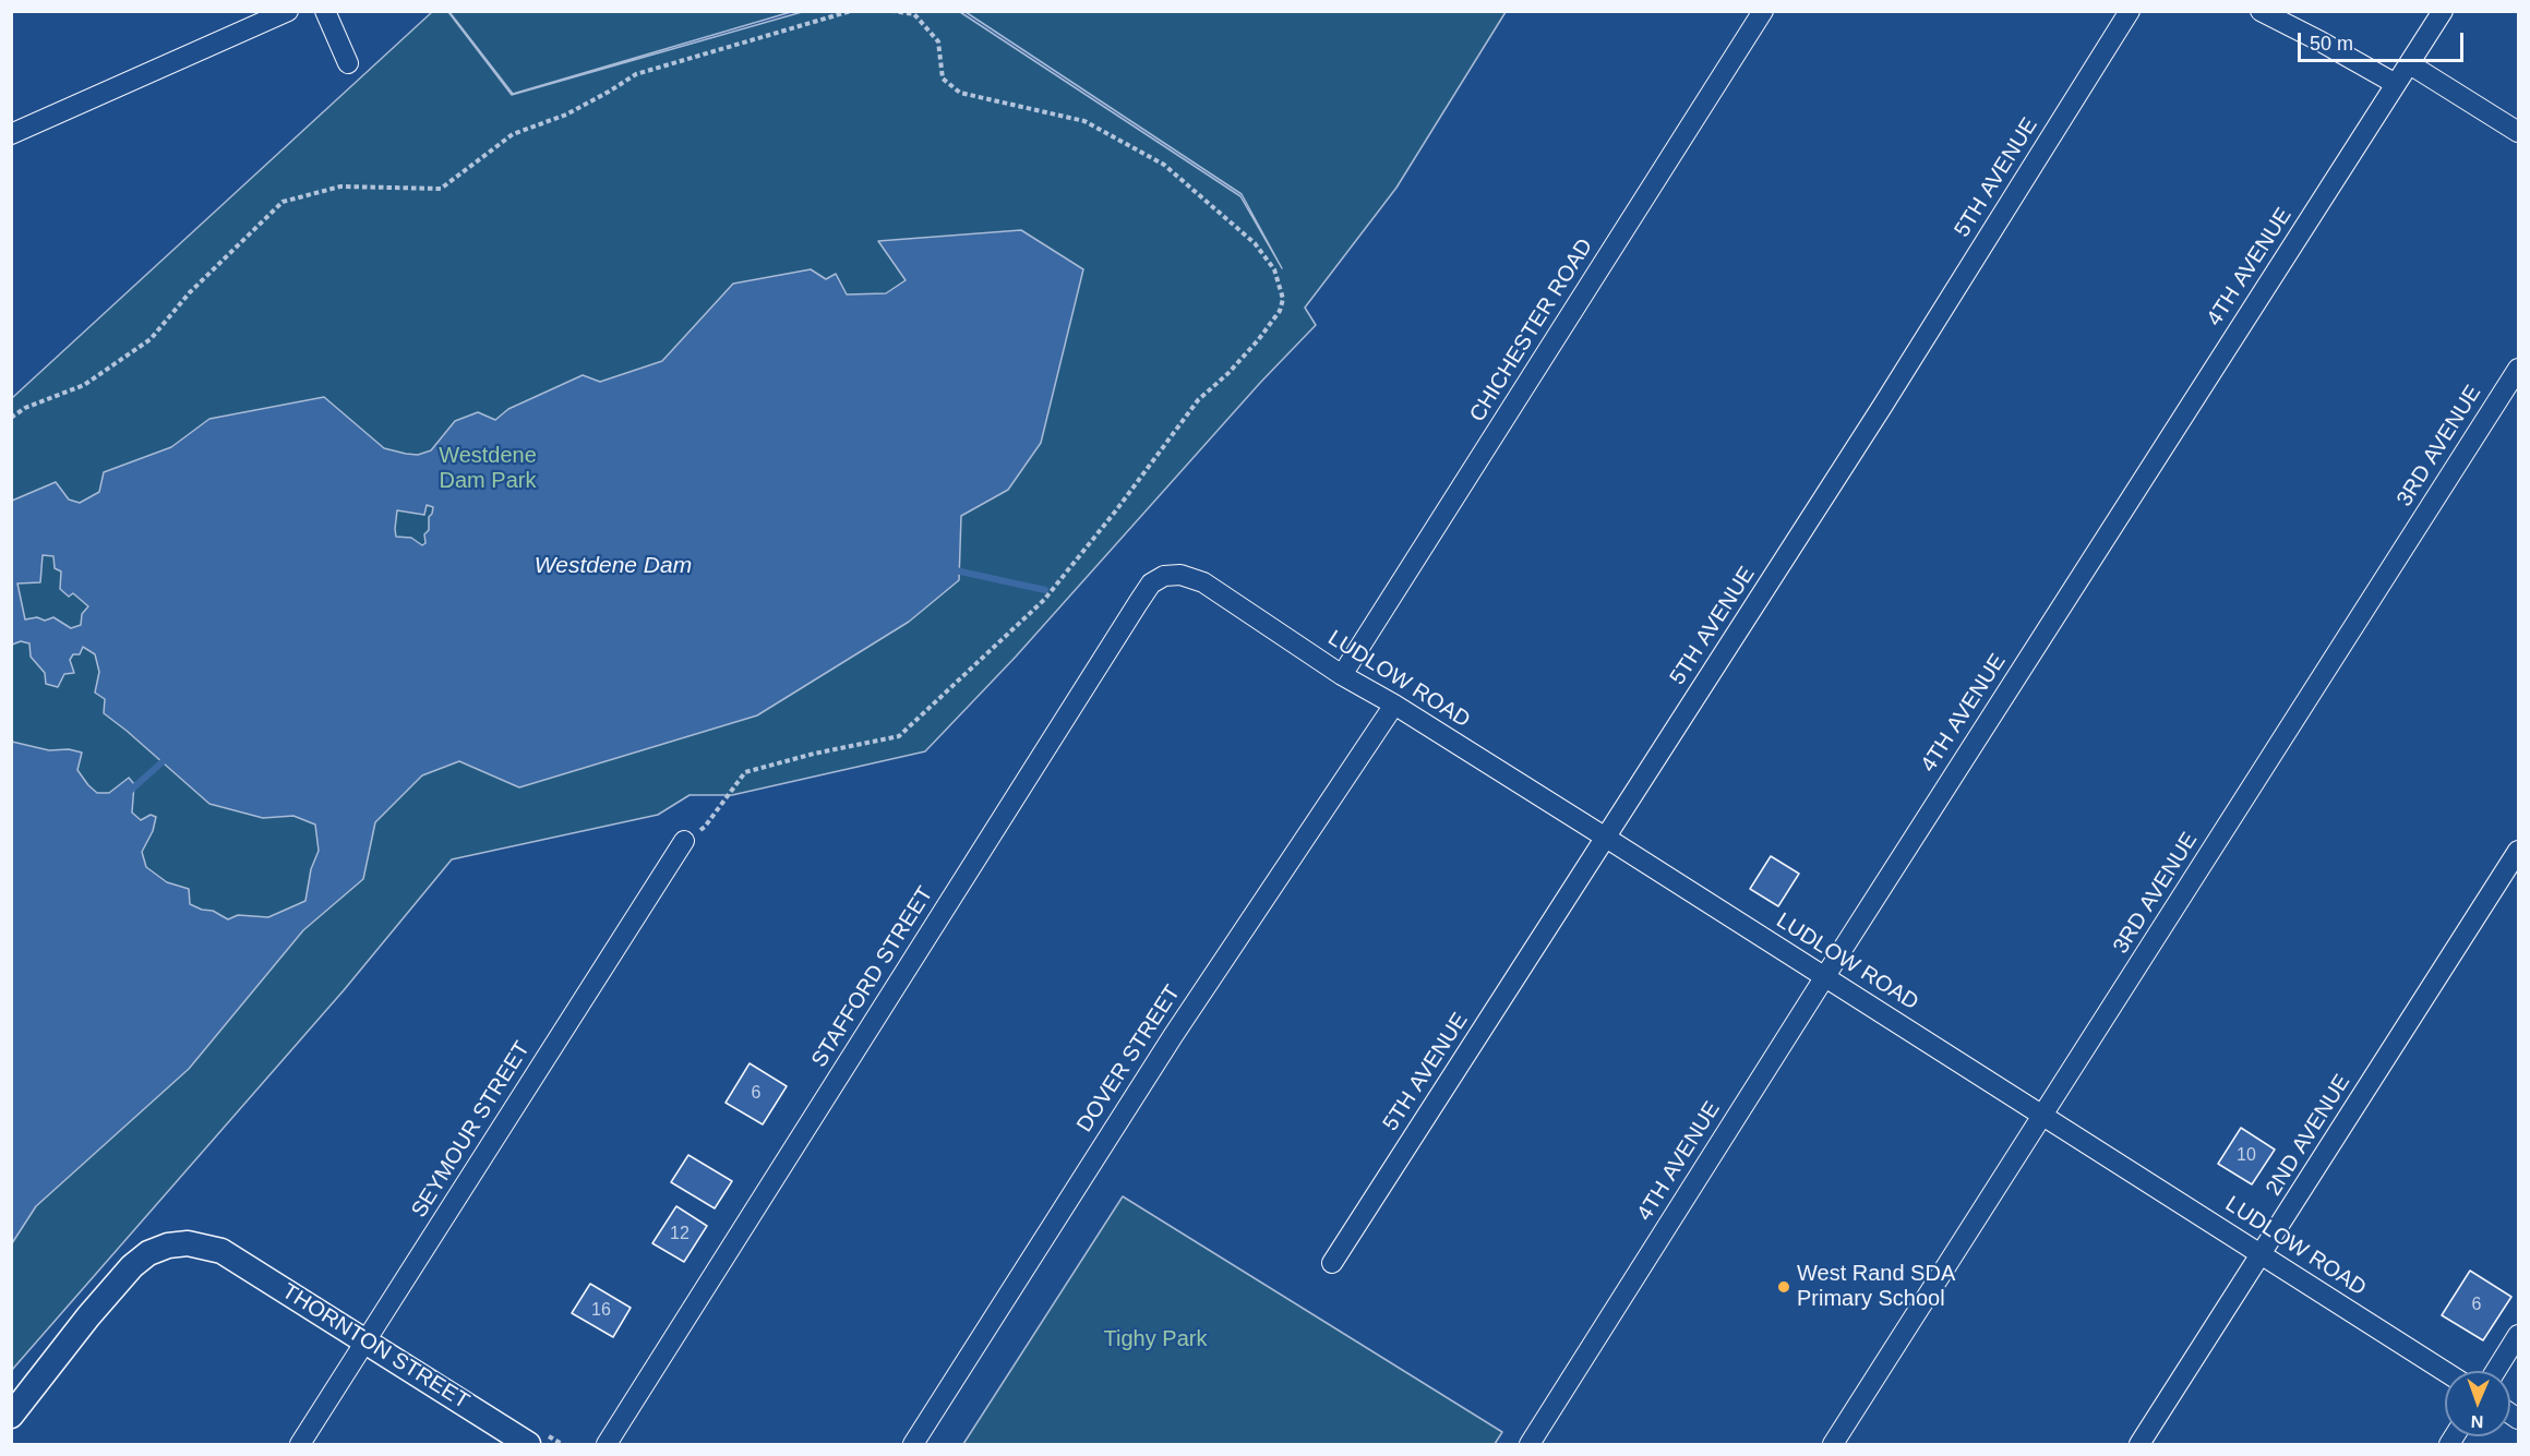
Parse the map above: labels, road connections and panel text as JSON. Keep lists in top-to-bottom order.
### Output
{
  "streets": {
    "street": [
      "5TH AVENUE",
      "4TH AVENUE",
      "CHICHESTER ROAD",
      "3RD AVENUE",
      "LUDLOW ROAD",
      "STAFFORD STREET",
      "DOVER STREET",
      "SEYMOUR STREET",
      "2ND AVENUE",
      "THORNTON STREET"
    ]
  },
  "crossings": [
    ["5TH AVENUE", "LUDLOW ROAD"],
    ["4TH AVENUE", "LUDLOW ROAD"],
    ["CHICHESTER ROAD", "LUDLOW ROAD"],
    ["3RD AVENUE", "LUDLOW ROAD"],
    ["LUDLOW ROAD", "STAFFORD STREET"],
    ["LUDLOW ROAD", "DOVER STREET"],
    ["LUDLOW ROAD", "2ND AVENUE"],
    ["SEYMOUR STREET", "THORNTON STREET"]
  ],
  "water": ["Westdene Dam"],
  "parks": ["Westdene Dam Park", "Tighy Park"],
  "places": ["West Rand SDA Primary School"],
  "house_numbers": [
    "6",
    "10",
    "12",
    "6",
    "16"
  ],
  "scale_bar": "50 m",
  "north": "bottom"
}
